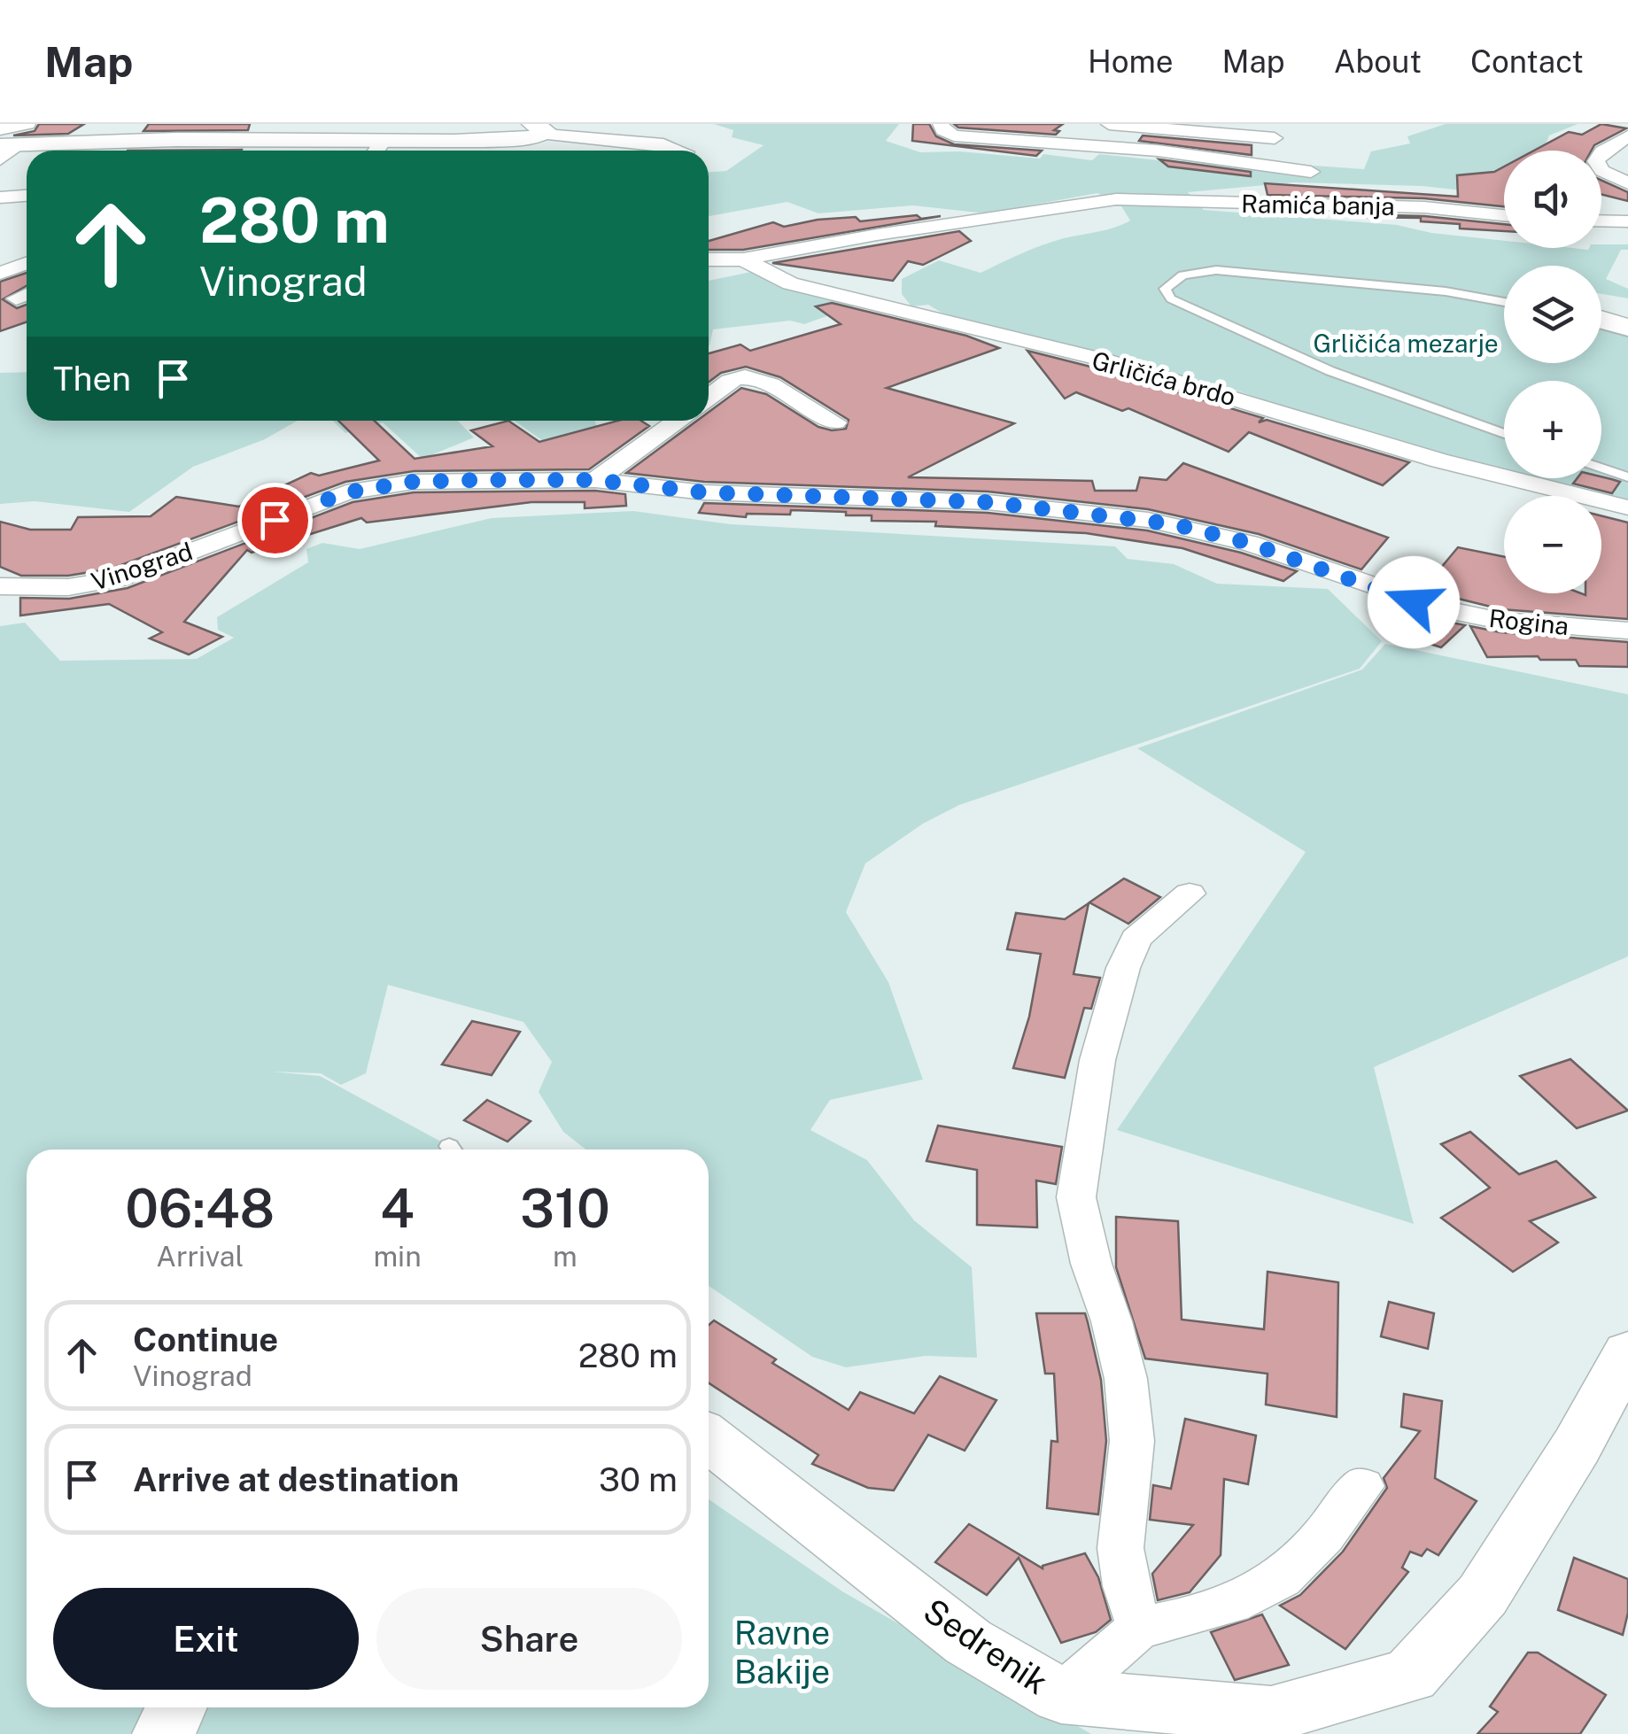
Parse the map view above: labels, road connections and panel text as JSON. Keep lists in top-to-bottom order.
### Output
{
  "streets": {
    "street": [
      "Ramića banja",
      "Grličića brdo",
      "Vinograd",
      "Rogina",
      "Sedrenik"
    ]
  },
  "crossings": [
    ["Ramića banja", "Grličića brdo"],
    ["Vinograd", "Rogina"]
  ],
  "parks": ["Grličića mezarje", "Ravne Bakije"],
  "page": {
    "header": "Map",
    "nav": [
      "Home",
      "Map",
      "About",
      "Contact"
    ],
    "map_buttons": ["+", "−"],
    "turn": ["280 m", "Vinograd"],
    "then": "Then",
    "eta": [
      "06:48",
      "Arrival",
      "4",
      "min",
      "310",
      "m"
    ],
    "list": [
      {
        "name": "Continue",
        "note": "Vinograd",
        "value": "280 m"
      },
      {
        "name": "Arrive at destination",
        "value": "30 m"
      }
    ],
    "buttons": ["Exit", "Share"]
  }
}
